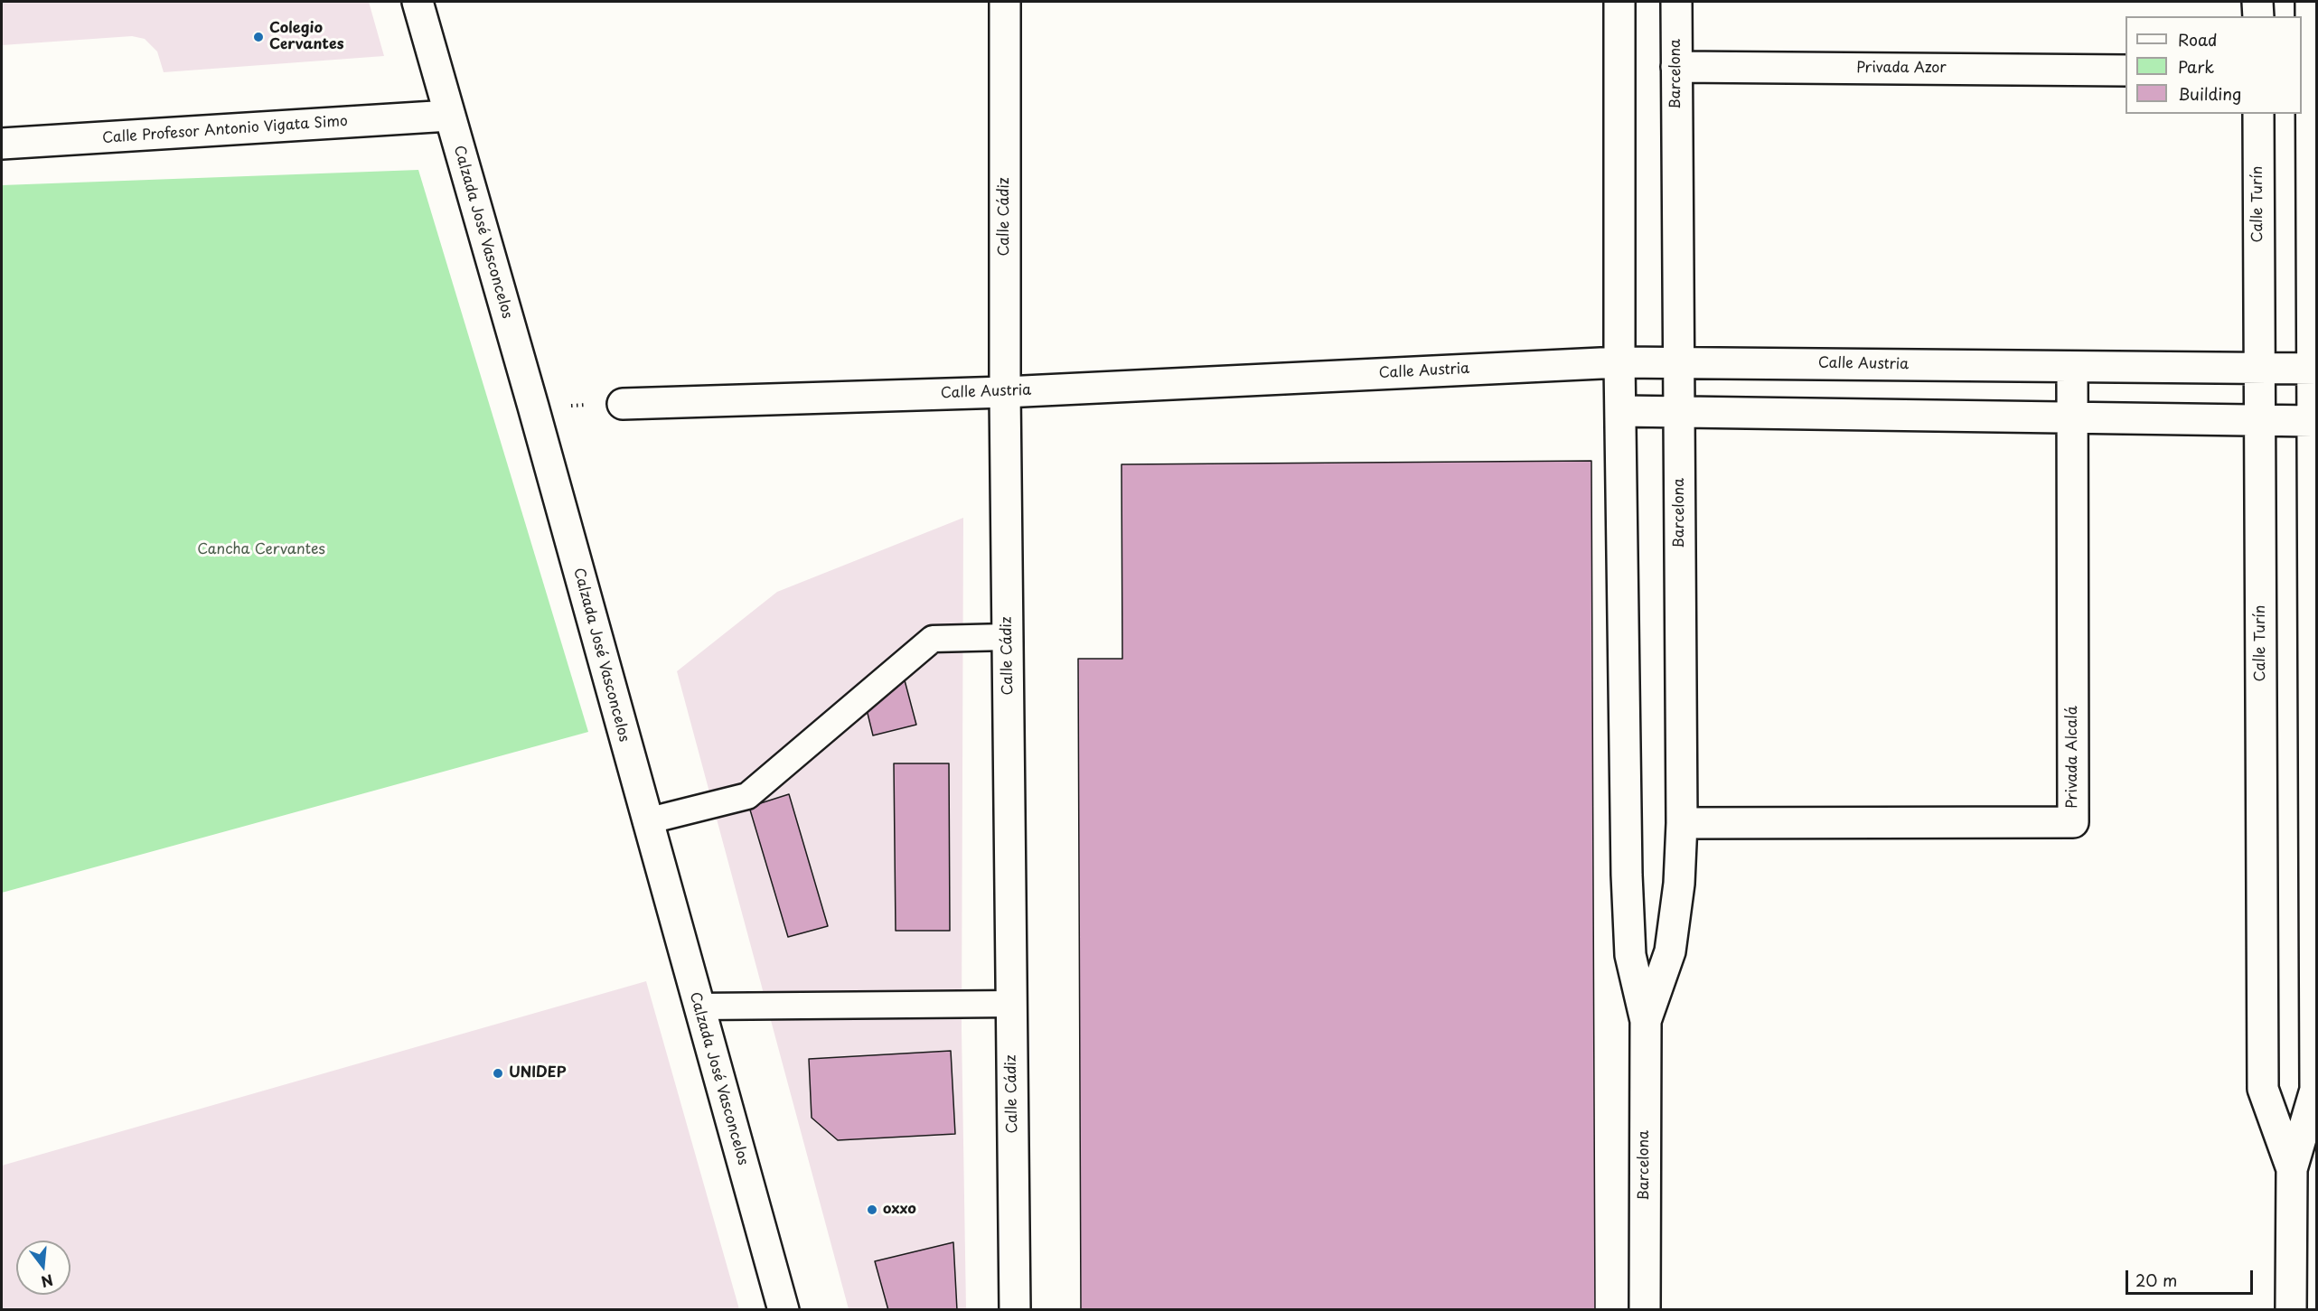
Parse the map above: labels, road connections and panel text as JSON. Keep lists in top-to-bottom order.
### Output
{
  "streets": {
    "street": [
      "Privada Azor",
      "Barcelona",
      "Calle Profesor Antonio Vigata Simo",
      "Calle Turín",
      "Calle Cádiz",
      "Calzada José Vasconcelos",
      "Calle Austria",
      "Privada Alcalá"
    ]
  },
  "crossings": [
    ["Privada Azor", "Barcelona"],
    ["Barcelona", "Calle Austria"],
    ["Barcelona", "Privada Alcalá"],
    ["Calle Profesor Antonio Vigata Simo", "Calzada José Vasconcelos"],
    ["Calle Turín", "Calle Austria"],
    ["Calle Cádiz", "Calle Austria"],
    ["Calle Austria", "Privada Alcalá"]
  ],
  "parks": ["Cancha Cervantes"],
  "places": ["Colegio Cervantes", "UNIDEP", "oxxo"],
  "legend": ["Road", "Park", "Building"],
  "scale_bar": "20 m",
  "north": "bottom"
}
